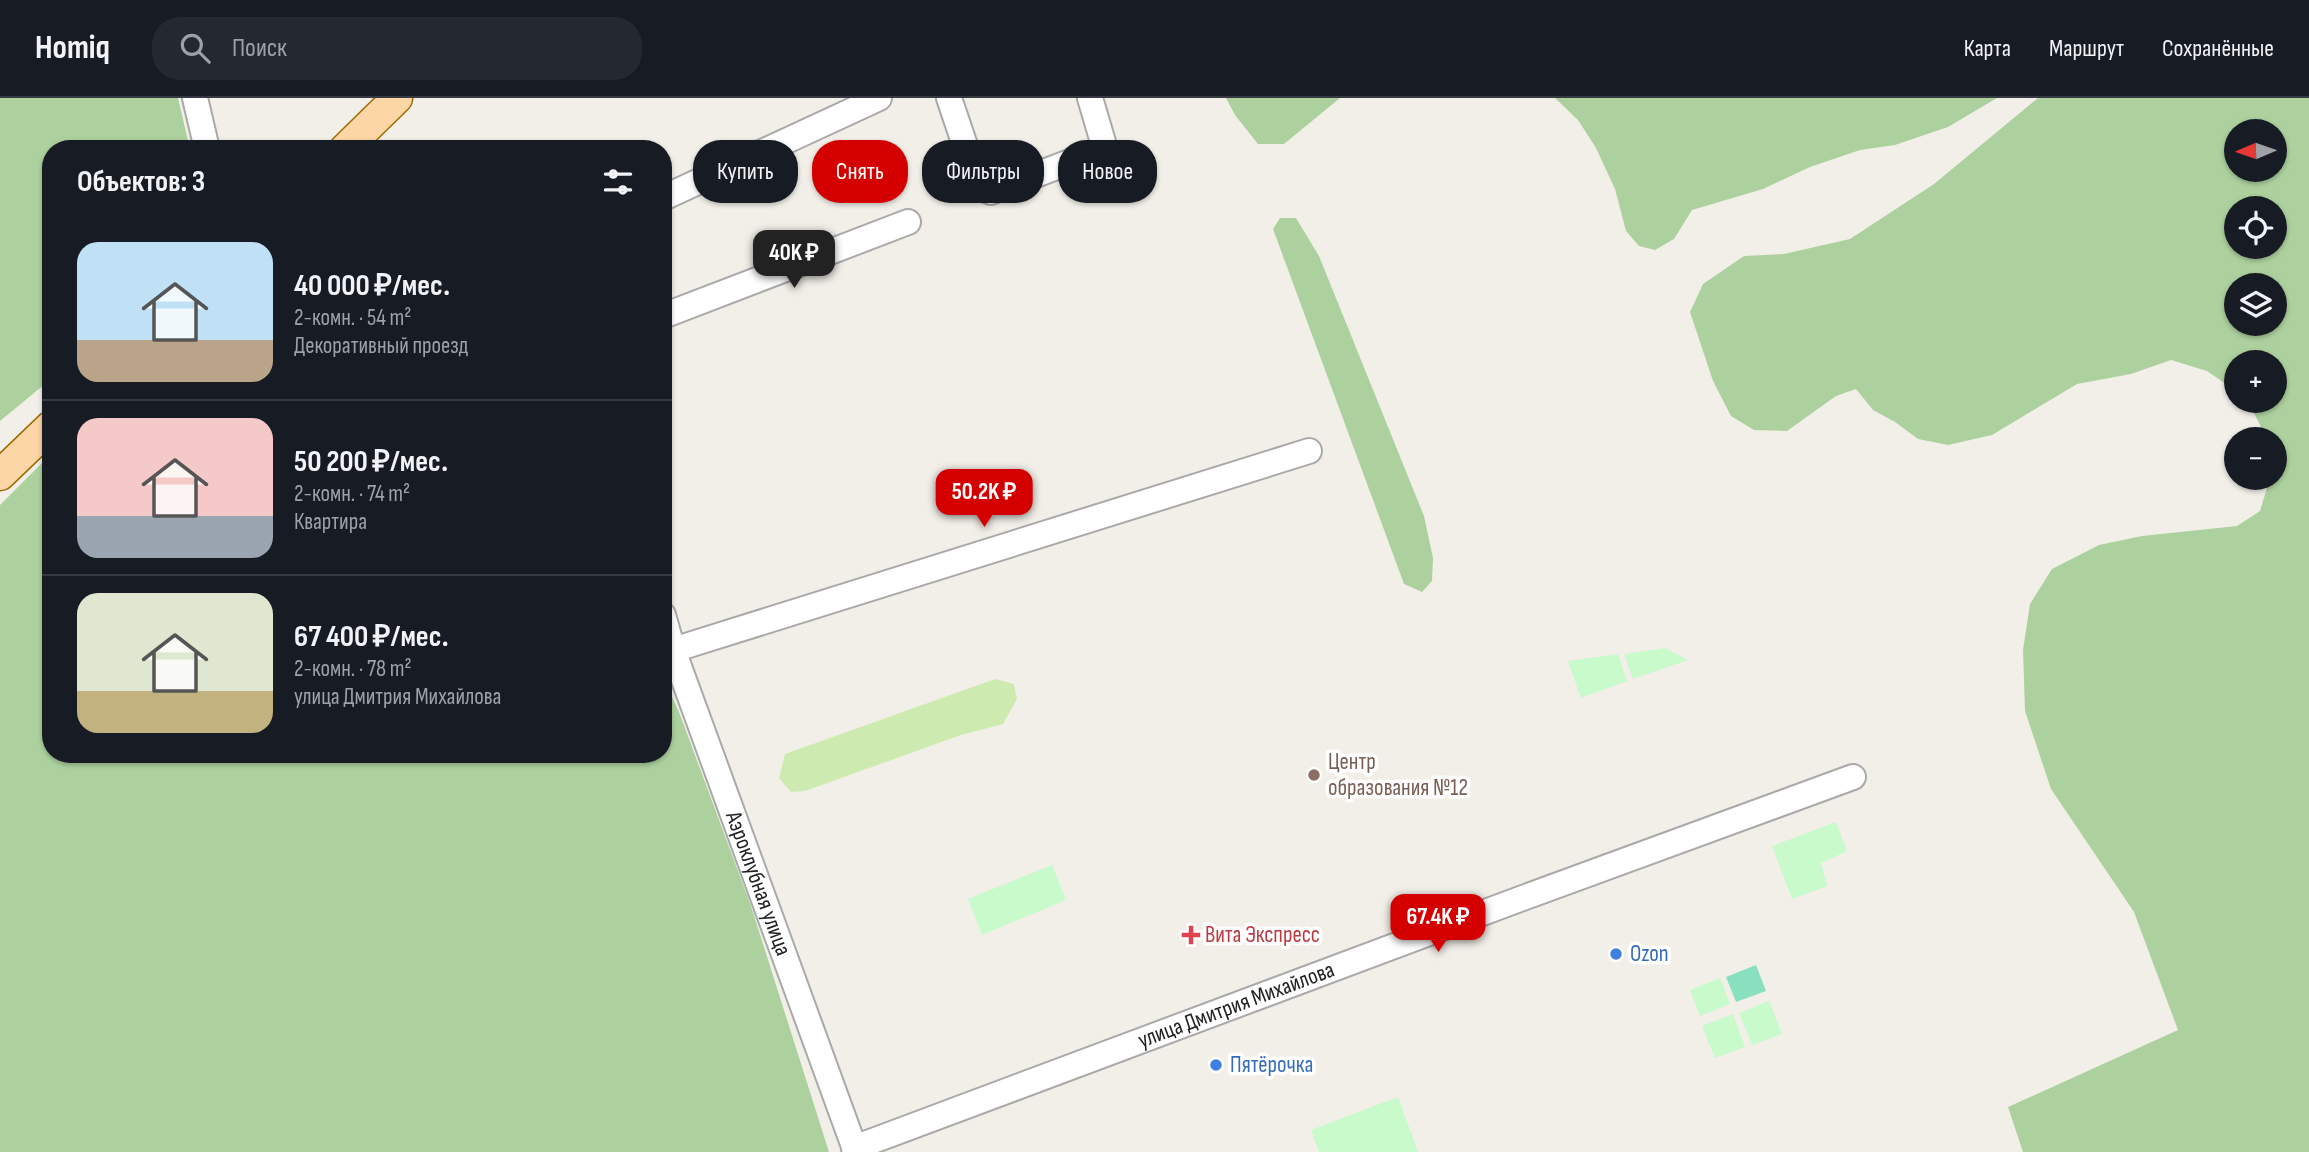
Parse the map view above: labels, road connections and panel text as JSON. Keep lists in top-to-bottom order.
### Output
{
  "streets": {
    "street": ["Аэроклубная улица", "улица Дмитрия Михайлова"]
  },
  "crossings": [
    ["Аэроклубная улица", "улица Дмитрия Михайлова"]
  ],
  "places": {
    "other": ["Центр образования №12", "Ozon", "Пятёрочка"],
    "health": ["Вита Экспресс"]
  },
  "north": "left",
  "page": {
    "header": "Homiq",
    "search": "Поиск",
    "nav": ["Карта", "Маршрут", "Сохранённые"],
    "map_buttons": ["+", "−"],
    "chip": [
      "Купить",
      "Снять",
      "Фильтры",
      "Новое"
    ],
    "heading": "Объектов: 3",
    "list": [
      {
        "name": "40 000 ₽/мес.",
        "note": "2-комн. · 54 m² · Декоративный проезд"
      },
      {
        "name": "50 200 ₽/мес.",
        "note": "2-комн. · 74 m² · Квартира"
      },
      {
        "name": "67 400 ₽/мес.",
        "note": "2-комн. · 78 m² · улица Дмитрия Михайлова"
      }
    ],
    "price": ["40K ₽", "50.2K ₽", "67.4K ₽"]
  }
}
